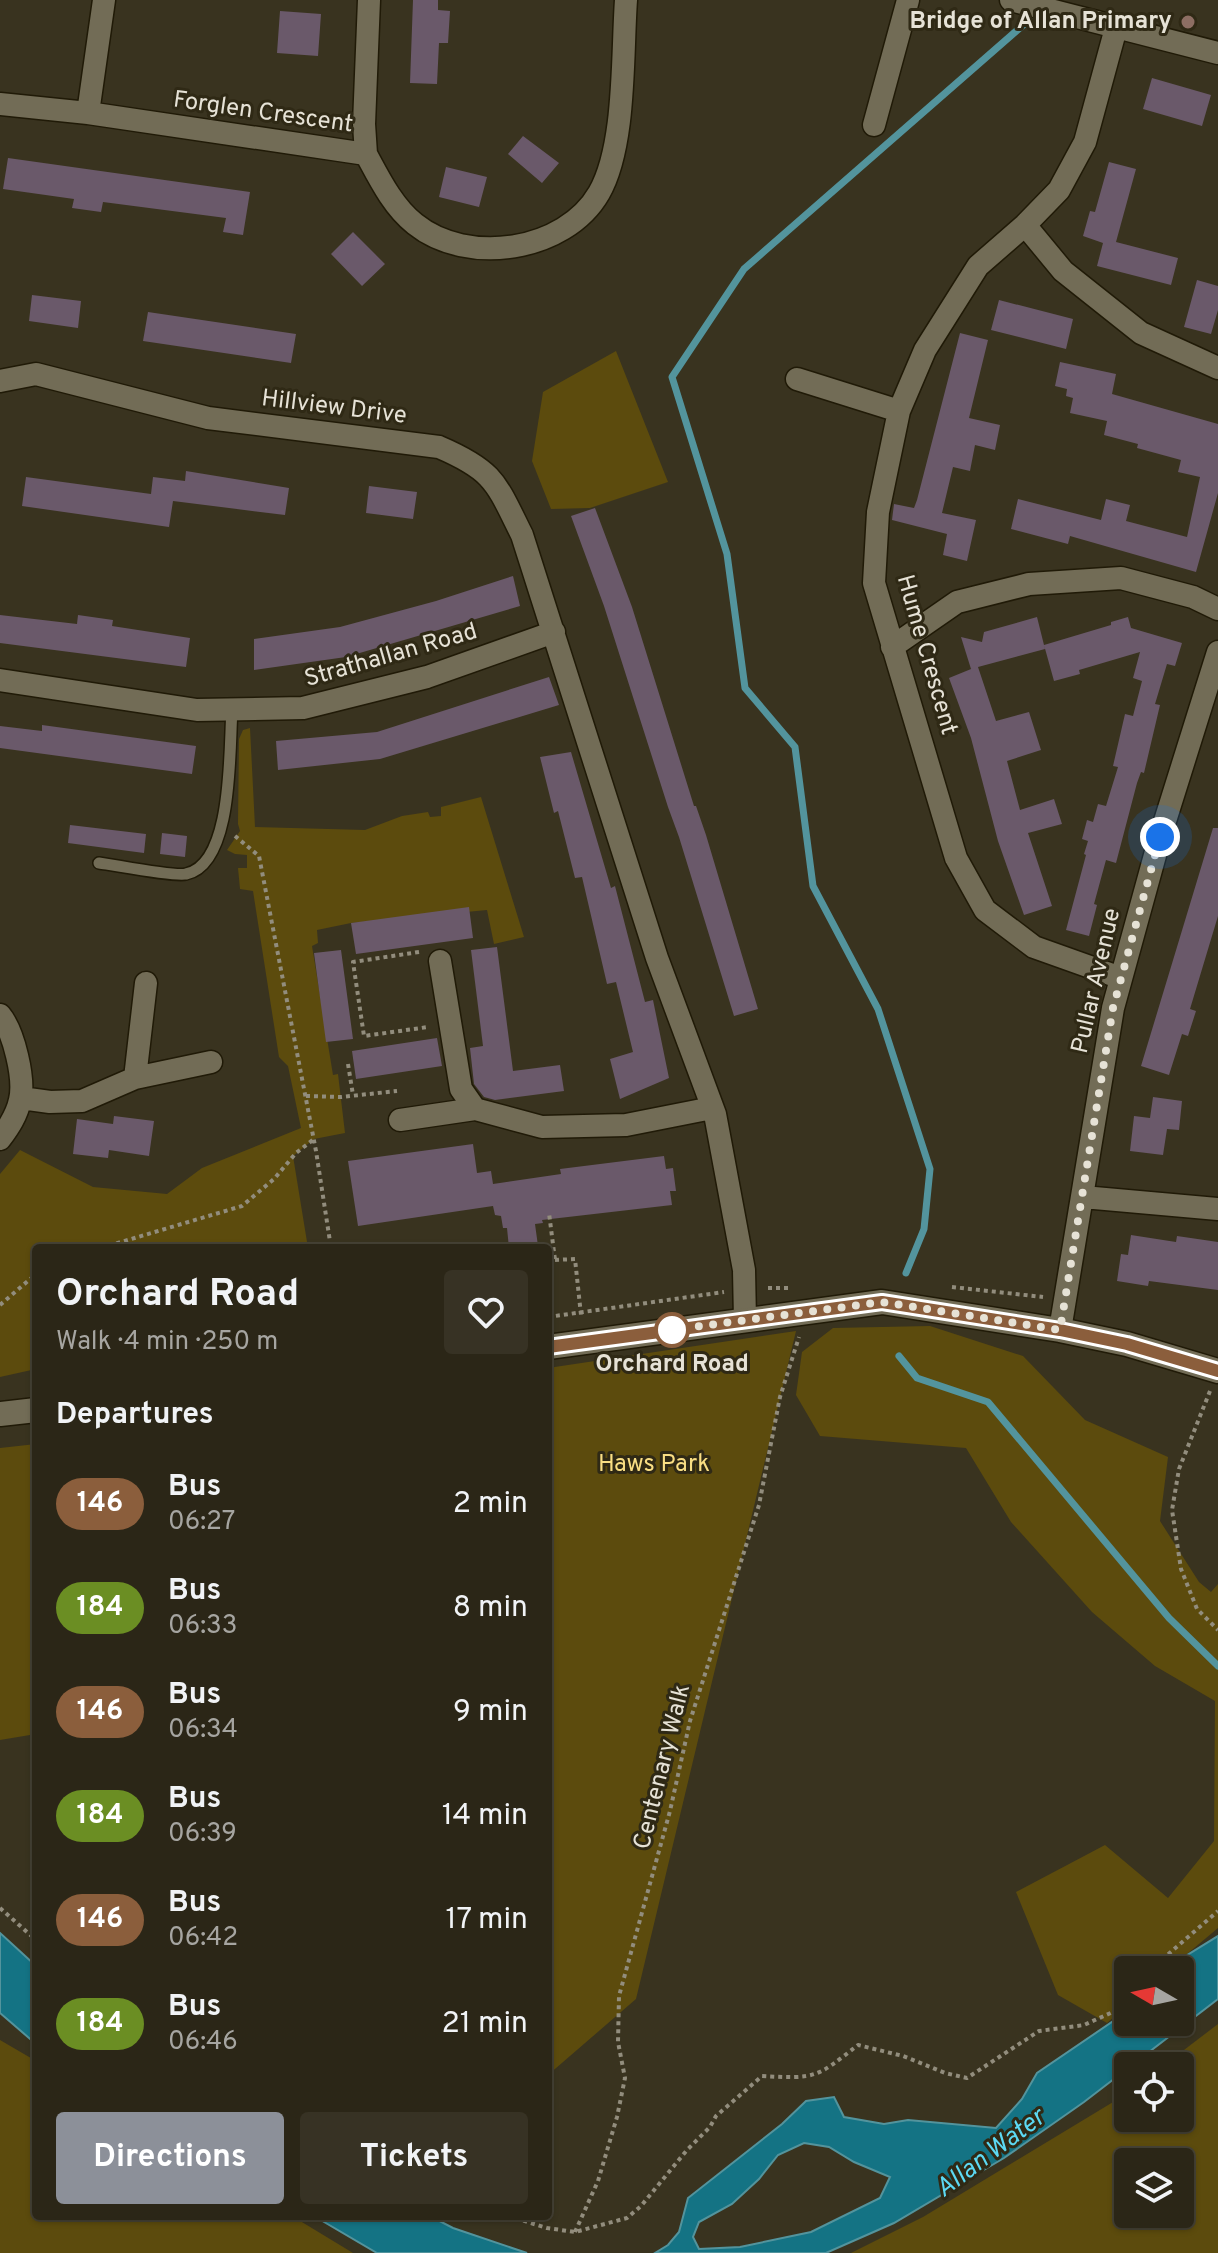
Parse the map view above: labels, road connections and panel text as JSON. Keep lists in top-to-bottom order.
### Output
{
  "streets": {
    "street": [
      "Forglen Crescent",
      "Hillview Drive",
      "Hume Crescent",
      "Strathallan Road",
      "Pullar Avenue"
    ],
    "path": ["Centenary Walk"]
  },
  "crossings": [
    ["Hillview Drive", "Strathallan Road"],
    ["Hume Crescent", "Pullar Avenue"]
  ],
  "water": ["Allan Water"],
  "parks": ["Haws Park"],
  "places": ["Bridge of Allan Primary", "Orchard Road"],
  "lines": ["bus line 146"],
  "north": "left",
  "page": {
    "heading": [
      ["Orchard Road", "Walk · 4 min · 250 m"],
      "Departures"
    ],
    "list": [
      {
        "mark": "146",
        "name": "Bus",
        "note": "06:27",
        "value": "2 min"
      },
      {
        "mark": "184",
        "name": "Bus",
        "note": "06:33",
        "value": "8 min"
      },
      {
        "mark": "146",
        "name": "Bus",
        "note": "06:34",
        "value": "9 min"
      },
      {
        "mark": "184",
        "name": "Bus",
        "note": "06:39",
        "value": "14 min"
      },
      {
        "mark": "146",
        "name": "Bus",
        "note": "06:42",
        "value": "17 min"
      },
      {
        "mark": "184",
        "name": "Bus",
        "note": "06:46",
        "value": "21 min"
      }
    ],
    "buttons": ["Directions", "Tickets"]
  }
}
